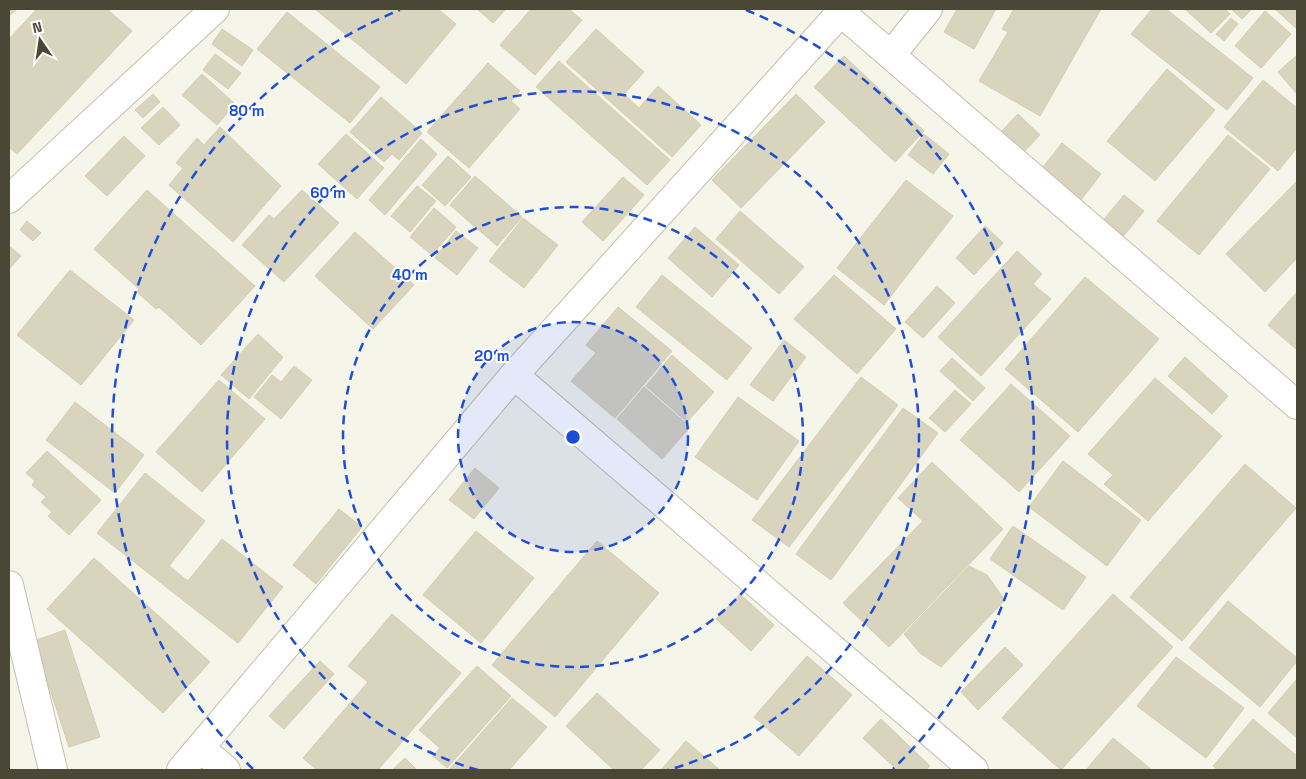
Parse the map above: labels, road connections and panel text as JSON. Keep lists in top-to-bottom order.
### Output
{
  "north": "top",
  "rings": [
    "80 m",
    "60 m",
    "40 m",
    "20 m"
  ]
}
